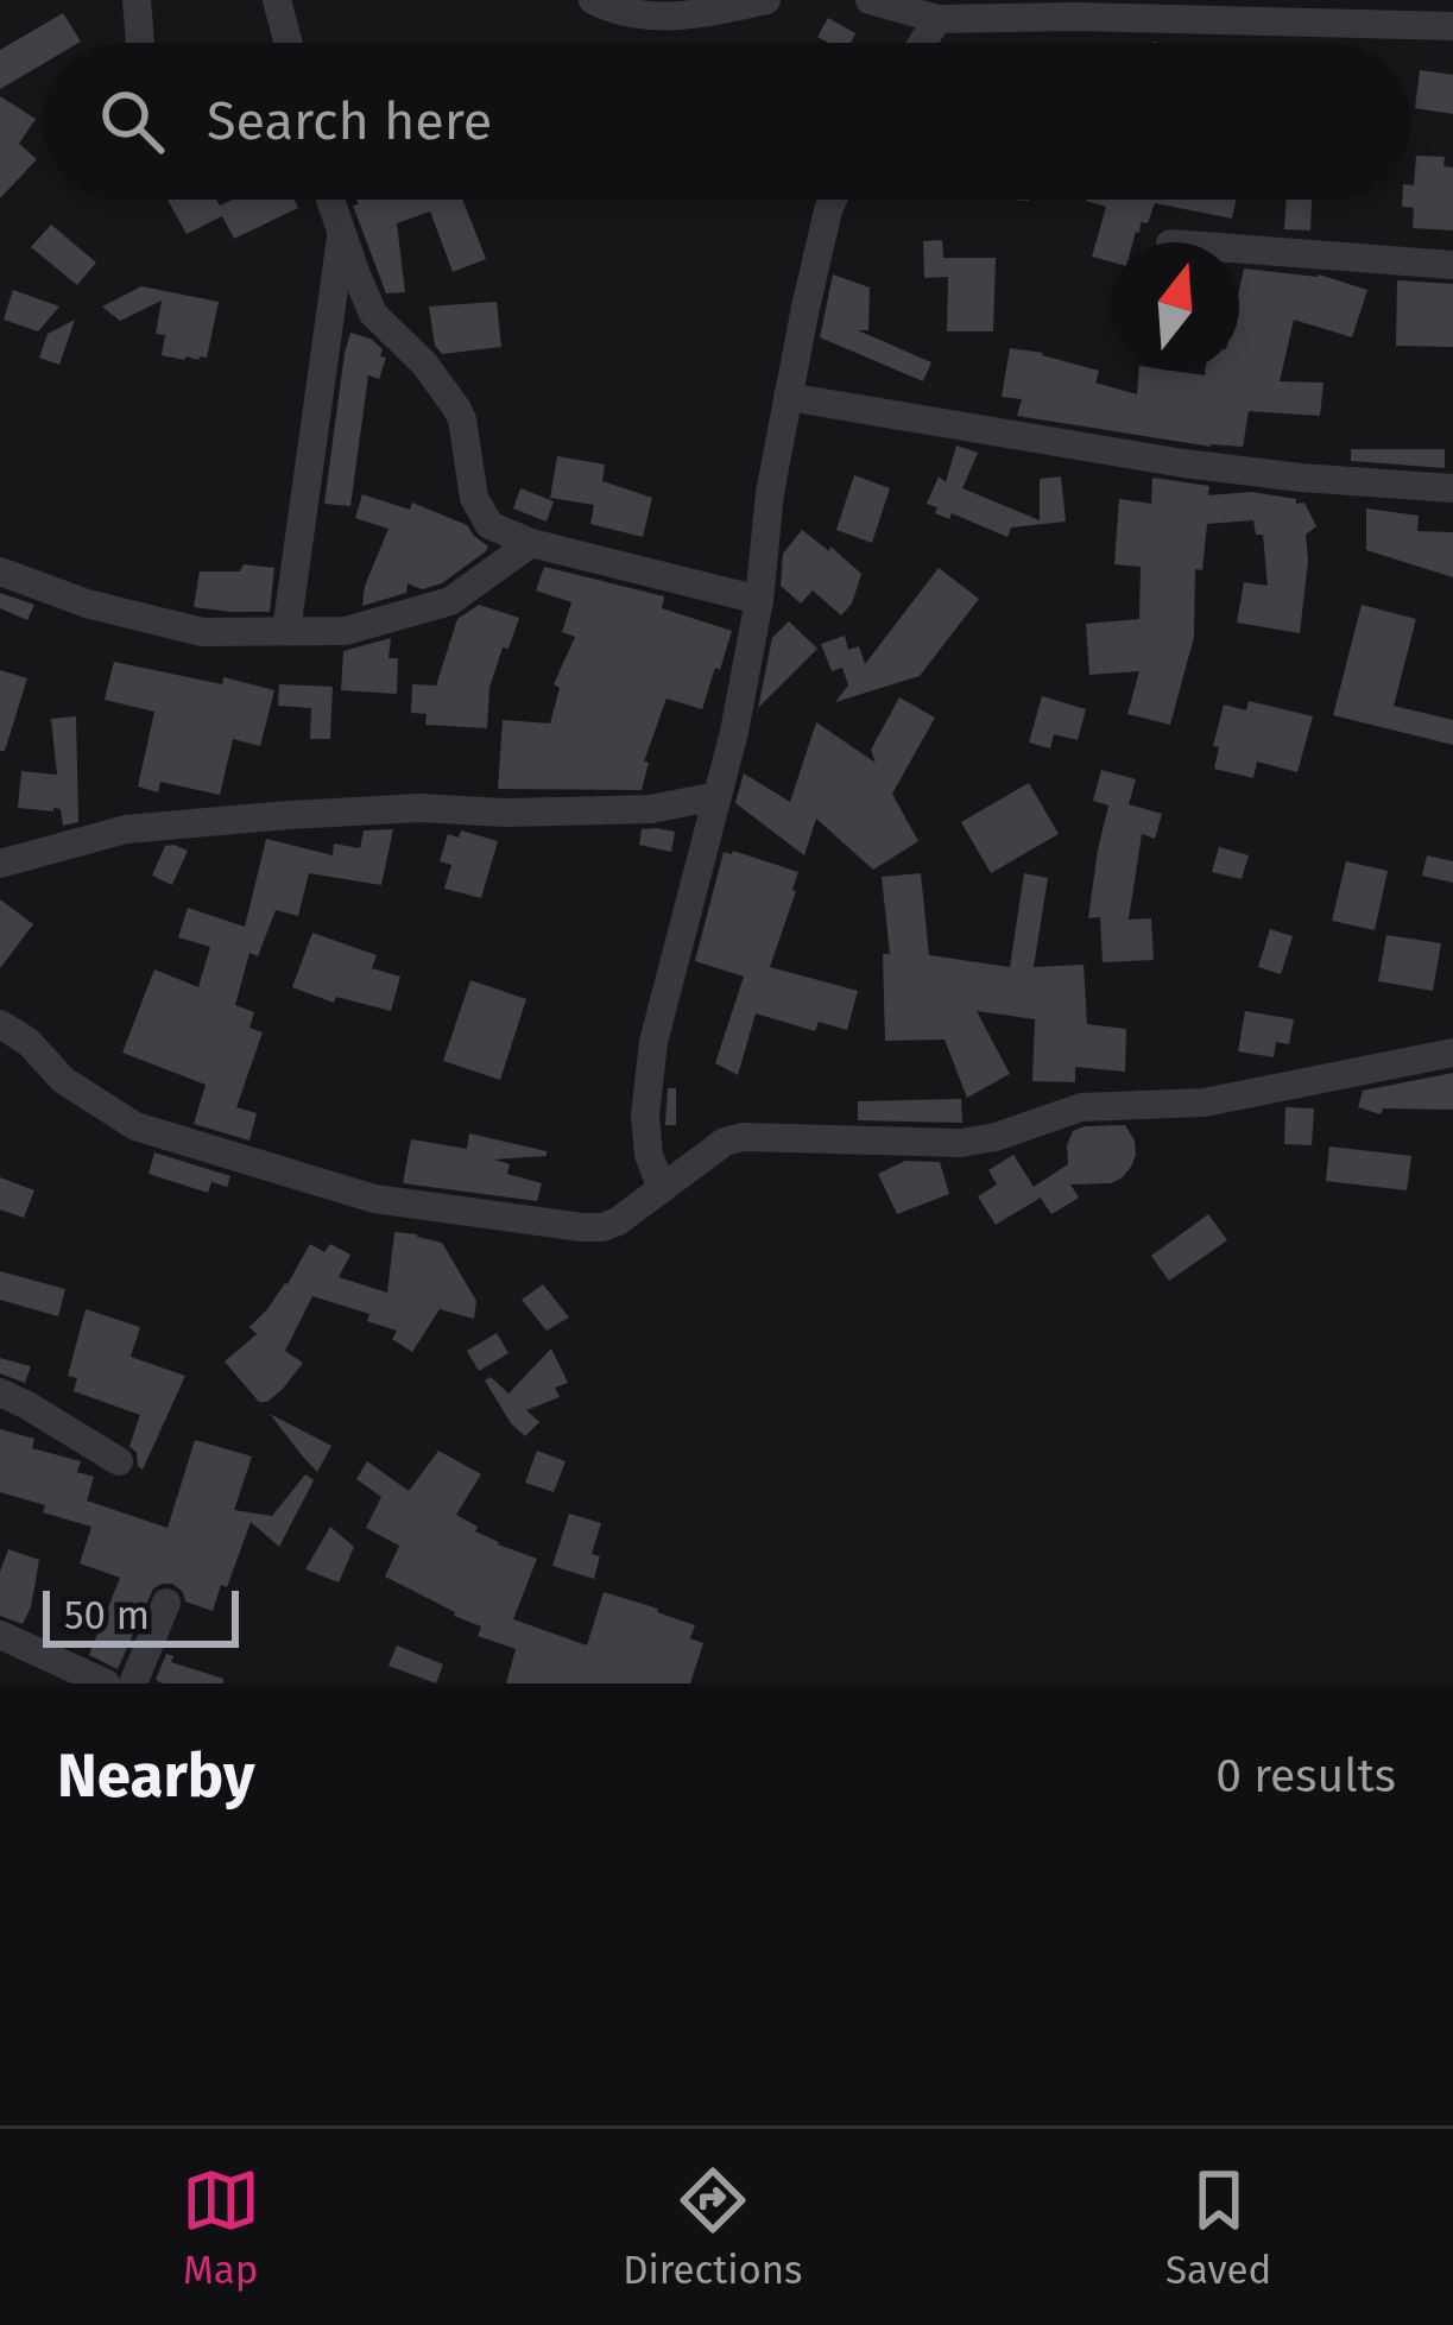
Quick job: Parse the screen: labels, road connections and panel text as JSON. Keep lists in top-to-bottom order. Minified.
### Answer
{"scale_bar":"50 m","north":"top","page":{"search":"Search here","scale":"50 m","heading":["Nearby","0 results"],"nav":["Map","Directions","Saved"]}}
